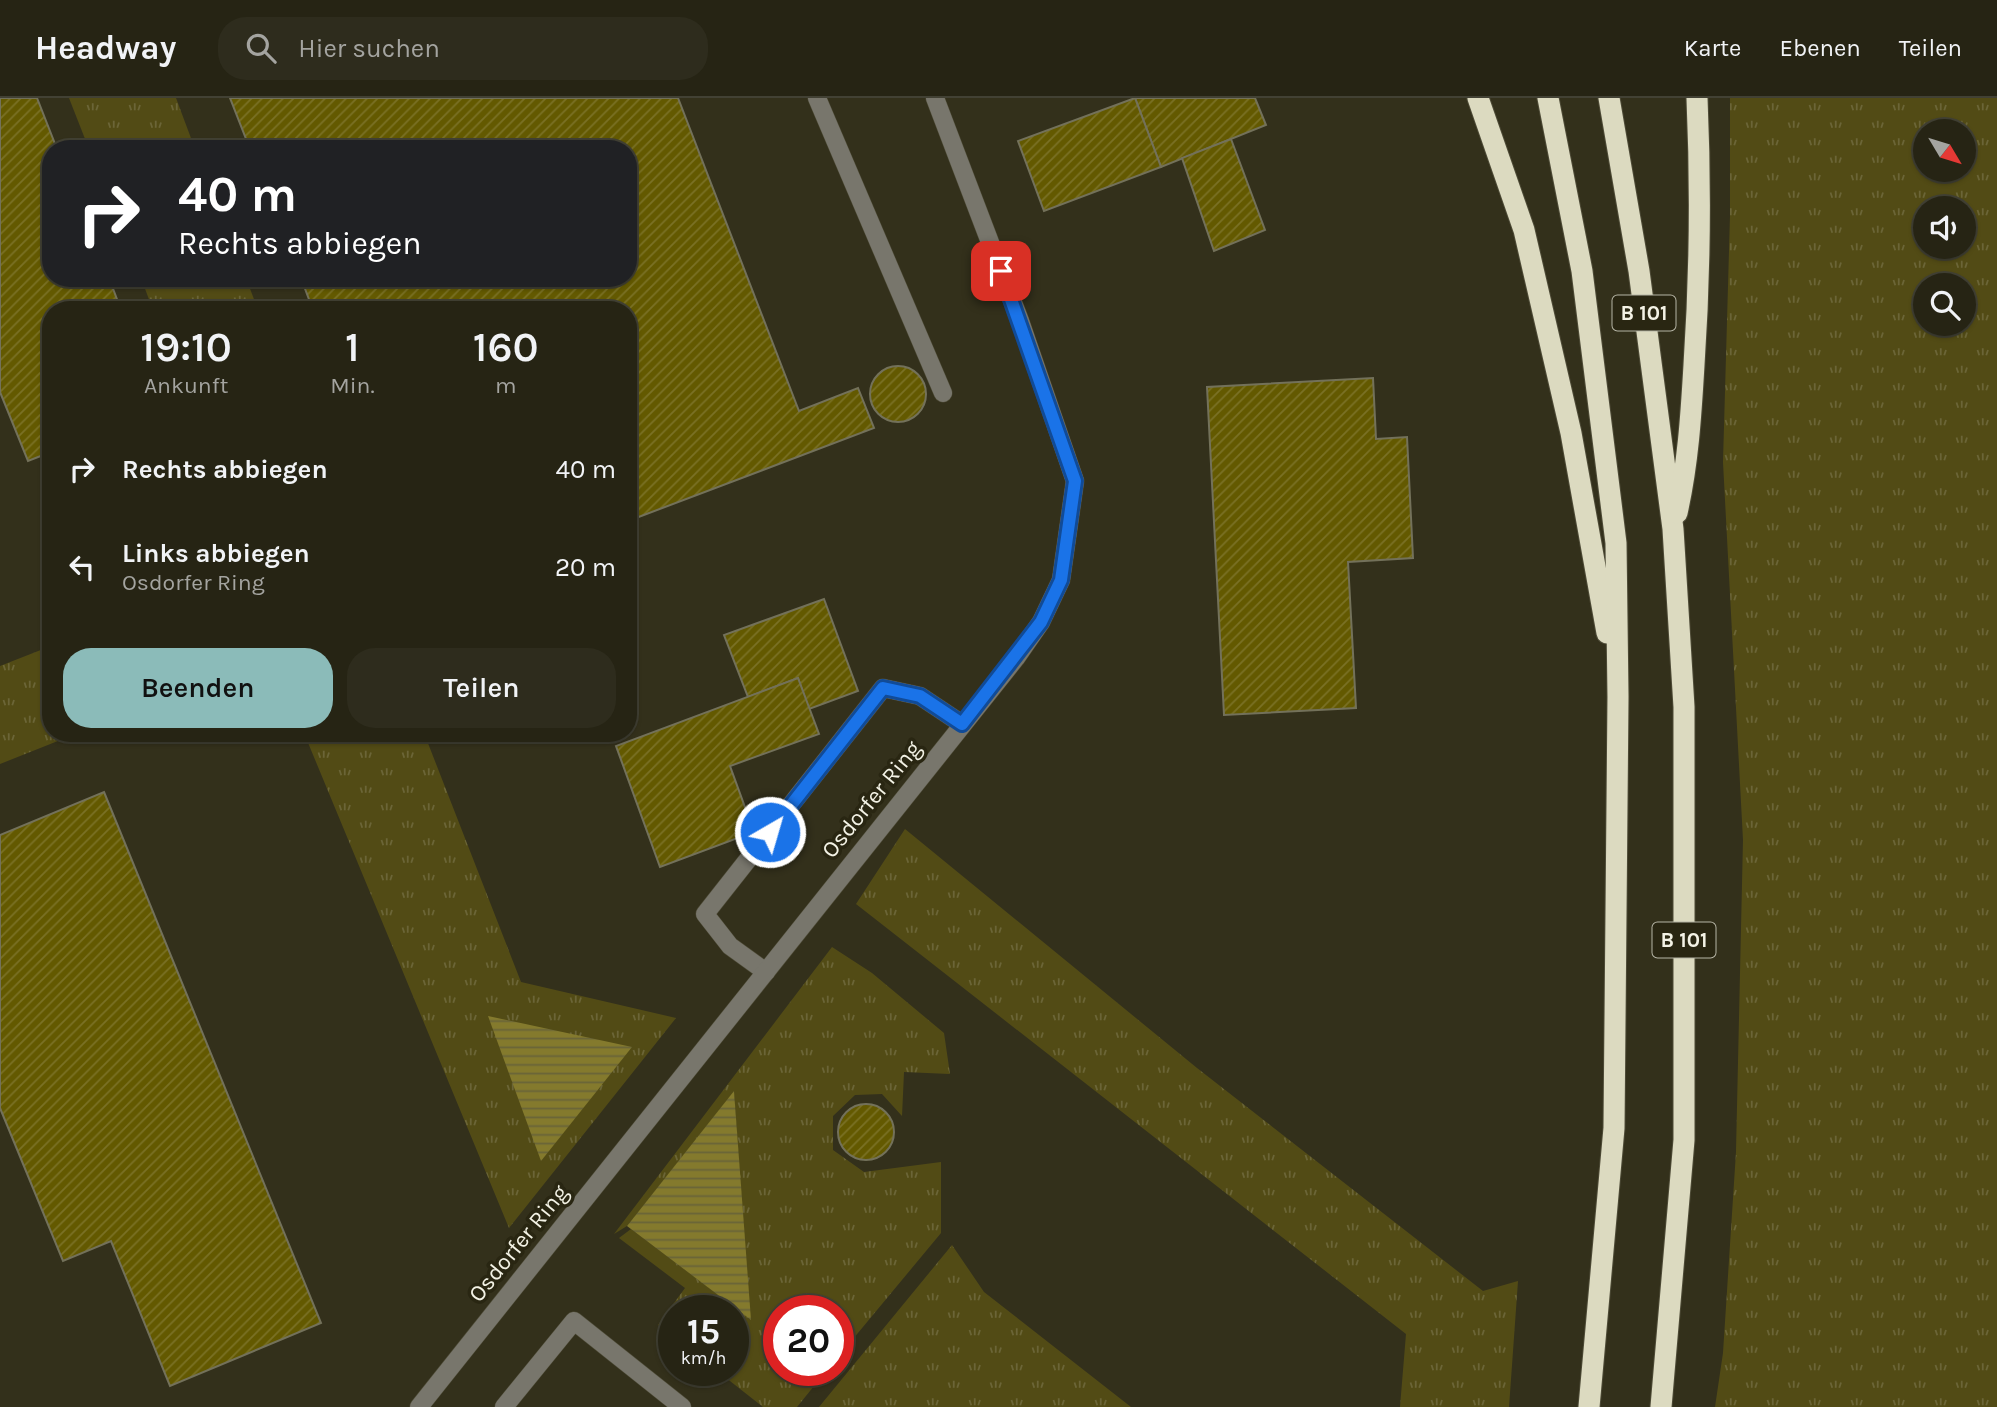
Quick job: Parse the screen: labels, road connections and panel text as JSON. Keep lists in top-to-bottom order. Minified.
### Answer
{"streets":{"highway":["B 101"],"street":["Osdorfer Ring"]},"north":"bottom right","page":{"header":"Headway","search":"Hier suchen","nav":["Karte","Ebenen","Teilen"],"turn":["40 m","Rechts abbiegen"],"eta":["19:10","Ankunft","1","Min.","160","m"],"list":[{"name":"Rechts abbiegen","value":"40 m"},{"name":"Links abbiegen","note":"Osdorfer Ring","value":"20 m"}],"buttons":["Beenden","Teilen"],"speed":"15 km/h","limit":"20"}}
